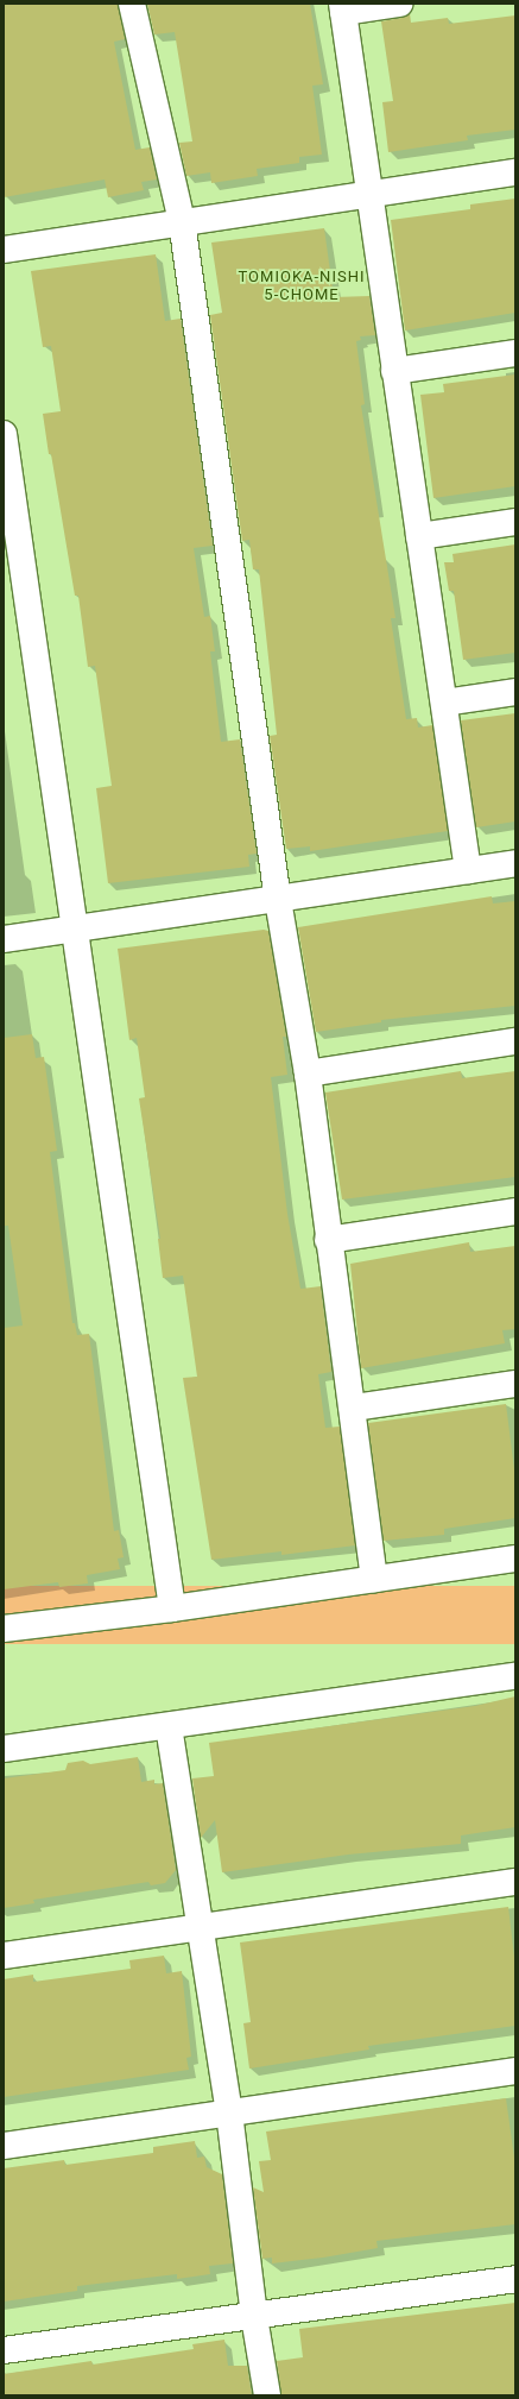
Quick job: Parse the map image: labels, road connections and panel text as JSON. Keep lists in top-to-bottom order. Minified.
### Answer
{"districts":["TOMIOKA-NISHI 5-CHOME"]}
